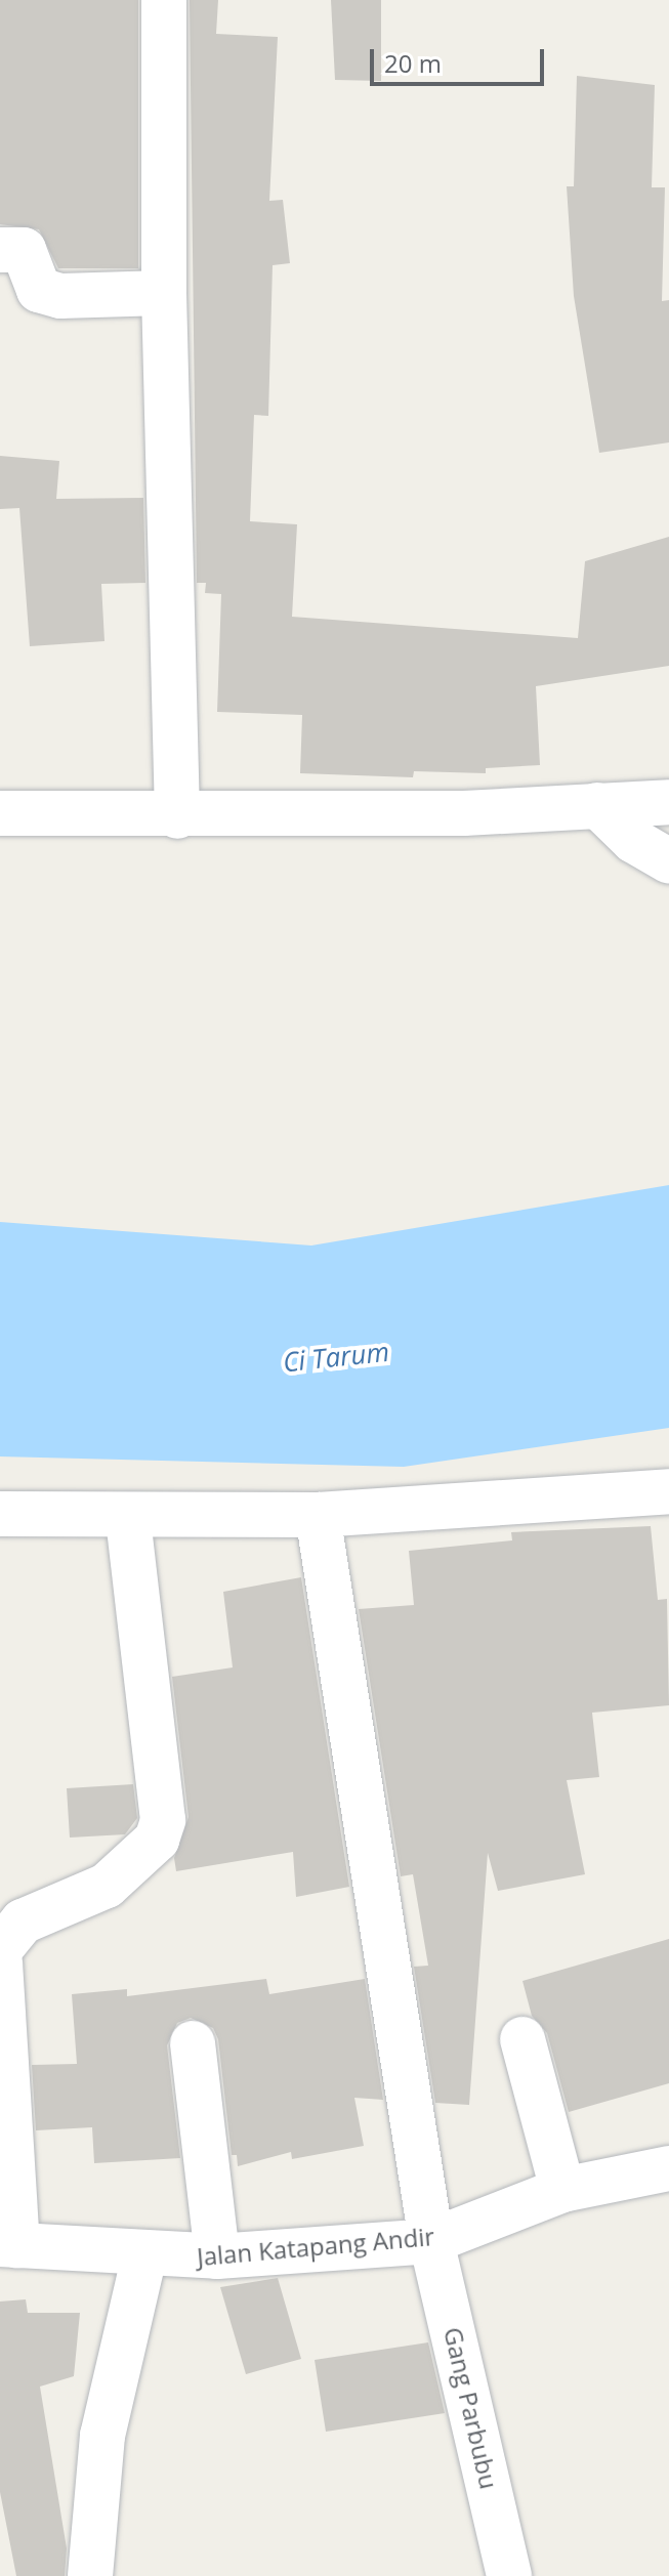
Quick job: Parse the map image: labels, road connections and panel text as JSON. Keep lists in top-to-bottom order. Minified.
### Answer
{"streets":{"street":["Jalan Katapang Andir","Gang Parbubu"]},"crossings":[["Jalan Katapang Andir","Gang Parbubu"]],"water":["Ci Tarum"],"scale_bar":"20 m"}
